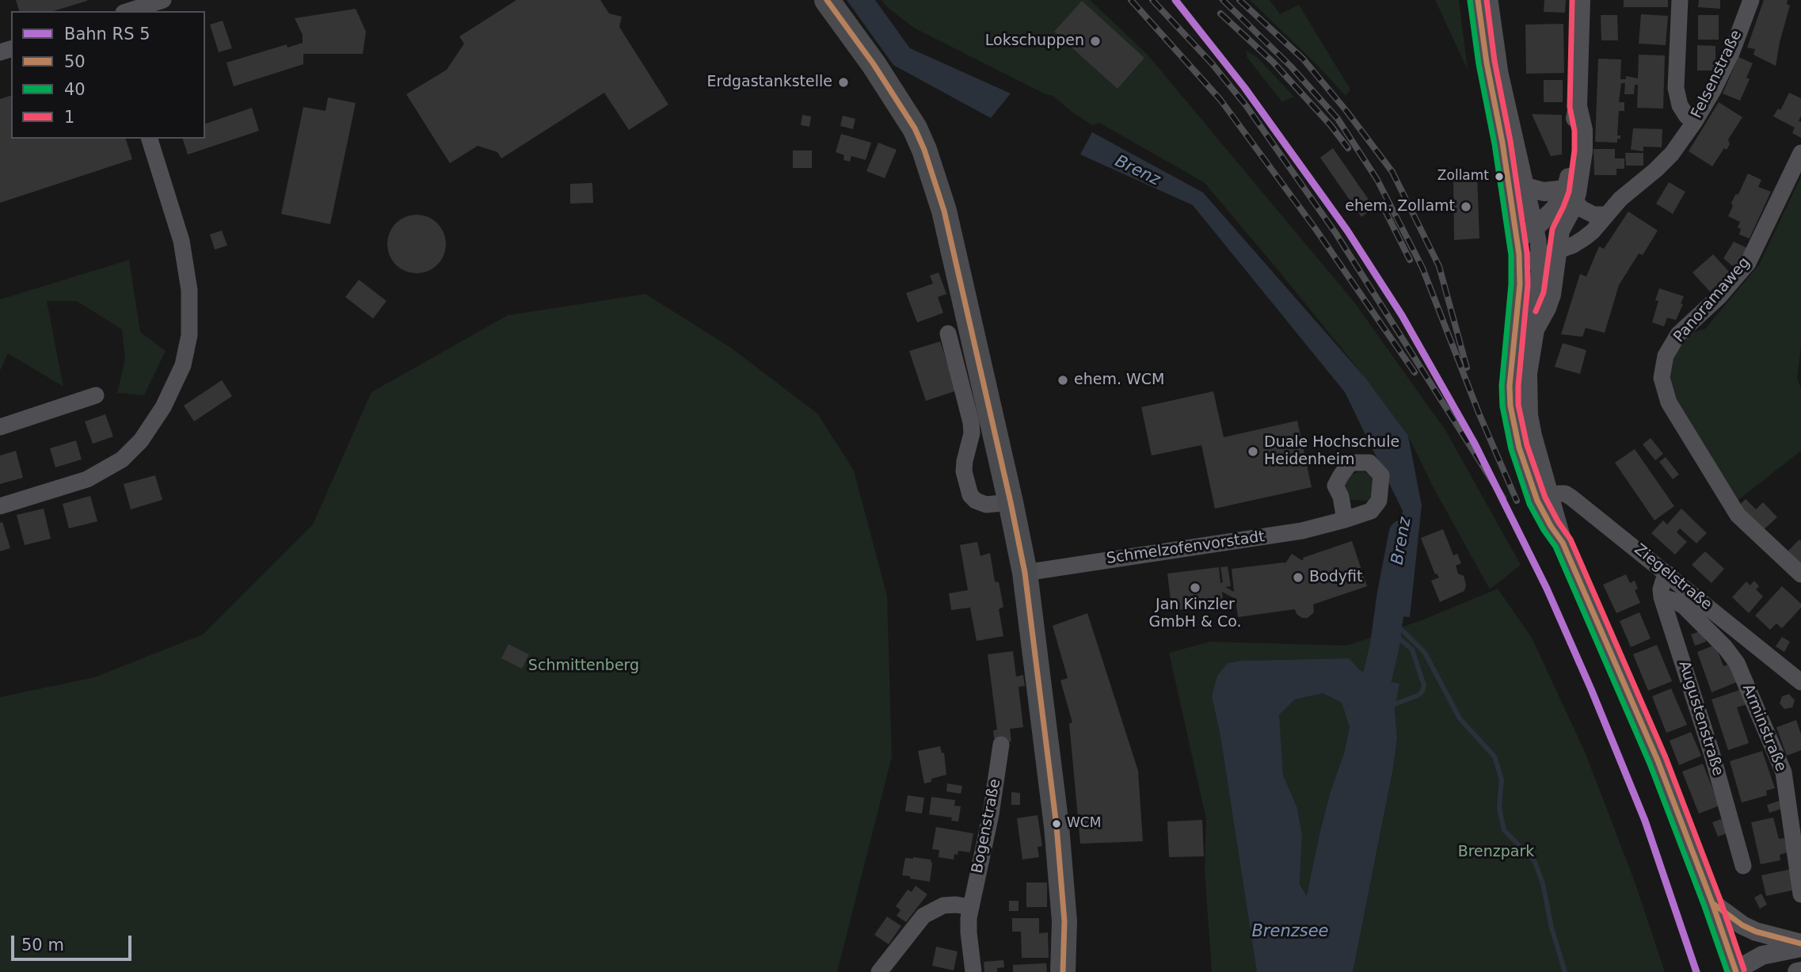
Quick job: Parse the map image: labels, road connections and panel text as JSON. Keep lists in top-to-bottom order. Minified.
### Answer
{"streets":{"street":["Felsenstraße","Panoramaweg","Schmelzofenvorstadt","Ziegelstraße","Augustenstraße","Arminstraße","Bogenstraße"]},"crossings":[["Augustenstraße","Arminstraße"]],"water":["Brenz","Brenzsee"],"parks":["Schmittenberg","Brenzpark"],"places":["Lokschuppen","Erdgastankstelle","Zollamt","ehem. Zollamt","ehem. WCM","Duale Hochschule Heidenheim","Bodyfit","Jan Kinzler GmbH & Co.","WCM"],"lines":["transit line 50","transit line 1","transit line 40"],"legend":["Bahn RS 5","50","40","1"],"scale_bar":"50 m"}
